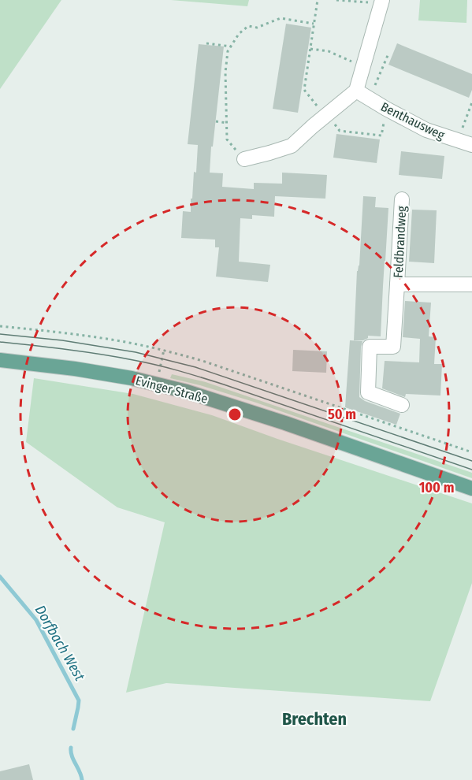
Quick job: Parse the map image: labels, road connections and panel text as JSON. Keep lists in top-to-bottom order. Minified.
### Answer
{"streets":{"main road":["Evinger Straße"],"street":["Benthausweg","Feldbrandweg"]},"districts":["Brechten"],"water":["Dorfbach West"],"rings":["50 m","100 m"]}
